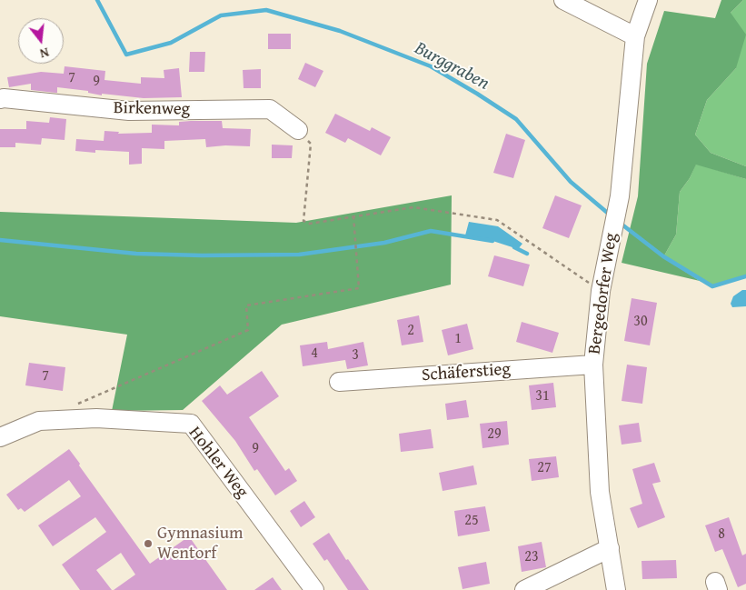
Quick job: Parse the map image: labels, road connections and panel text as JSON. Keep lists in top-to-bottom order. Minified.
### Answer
{"streets":{"street":["Birkenweg","Bergedorfer Weg","Schäferstieg","Hohler Weg"]},"crossings":[["Bergedorfer Weg","Schäferstieg"]],"water":["Burggraben"],"places":["Gymnasium Wentorf"],"house_numbers":["7","9","30","2","1","4","3","7","31","29","9","27","25","8","23"],"north":"bottom"}
